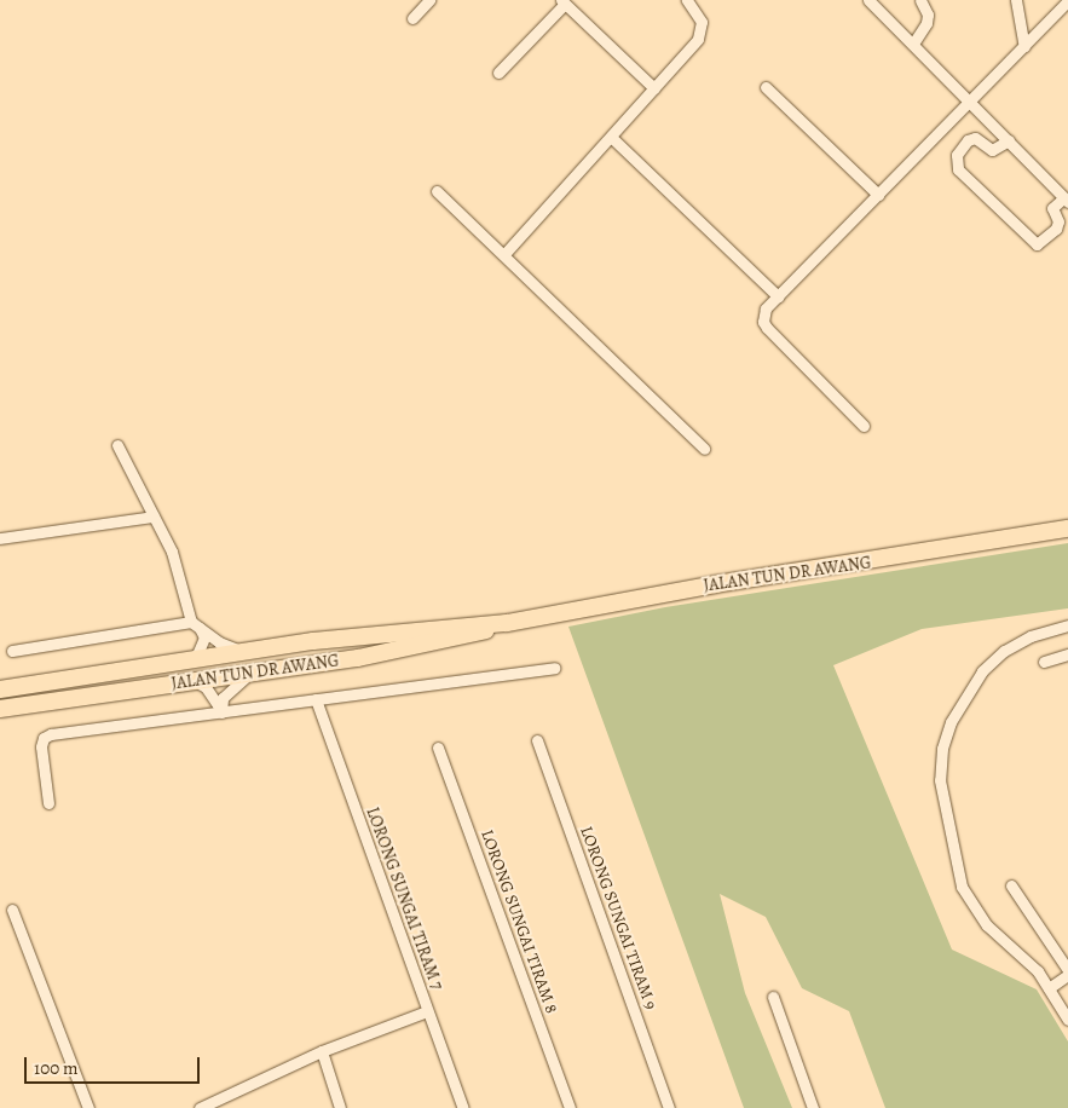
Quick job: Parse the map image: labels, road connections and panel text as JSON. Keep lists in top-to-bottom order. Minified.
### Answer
{"streets":{"main road":["JALAN TUN DR AWANG"],"street":["LORONG SUNGAI TIRAM 7","LORONG SUNGAI TIRAM 9","LORONG SUNGAI TIRAM 8"]},"scale_bar":"100 m"}
